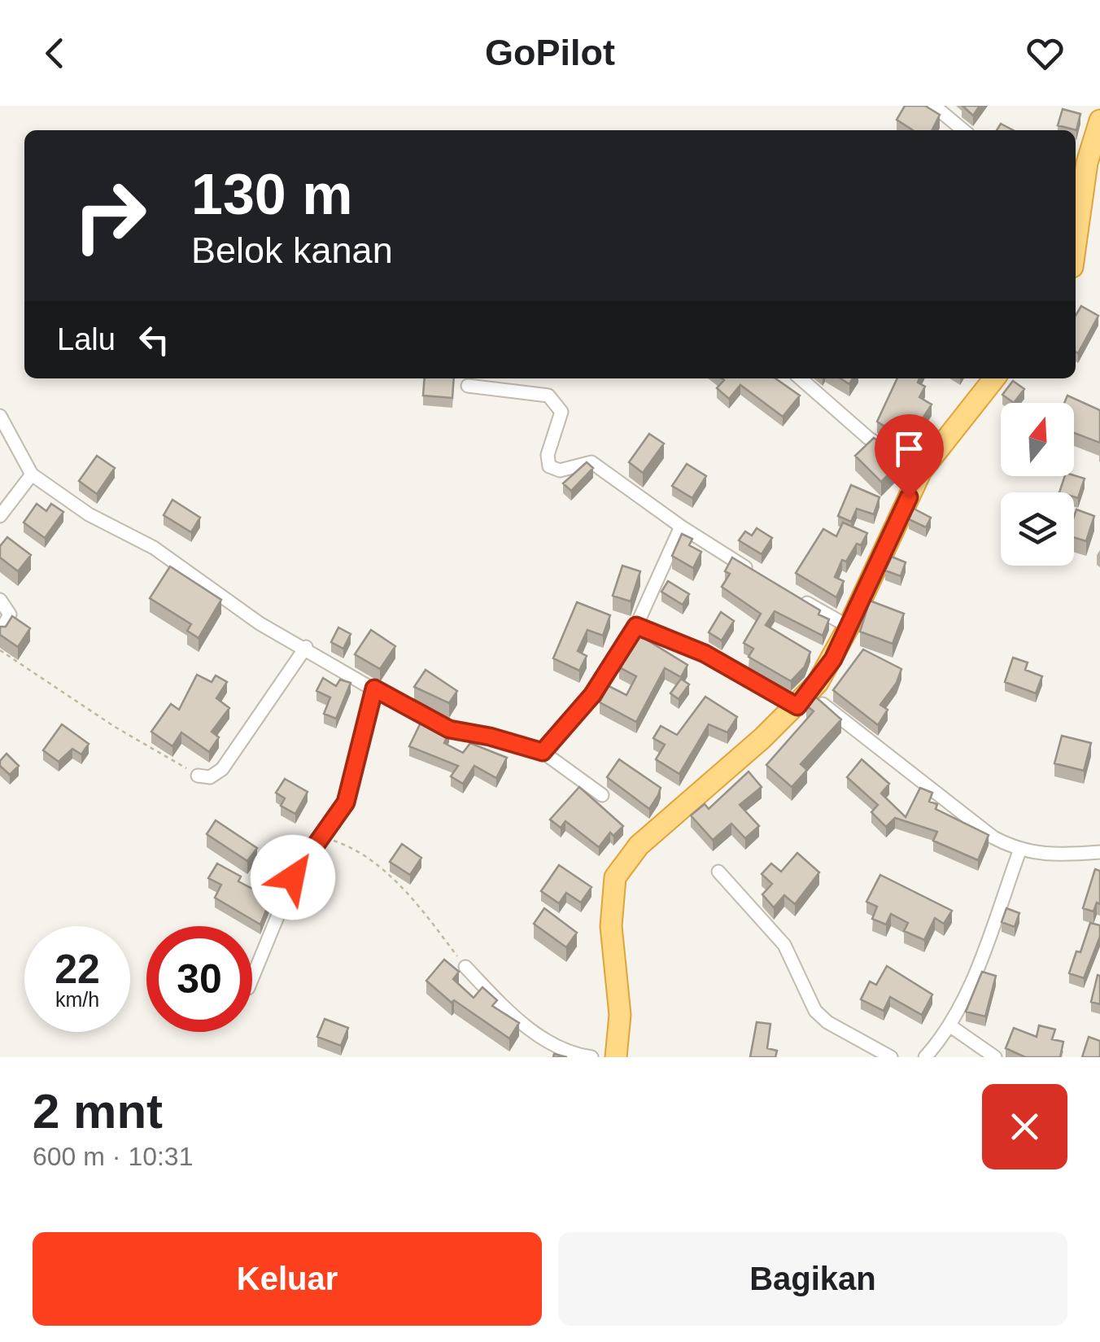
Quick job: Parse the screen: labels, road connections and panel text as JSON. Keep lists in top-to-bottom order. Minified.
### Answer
{"north":"top","page":{"header":"GoPilot","turn":["130 m","Belok kanan"],"then":"Lalu","speed":"22 km/h","limit":"30","heading":["2 mnt","600 m · 10:31"],"buttons":["Keluar","Bagikan"]}}
